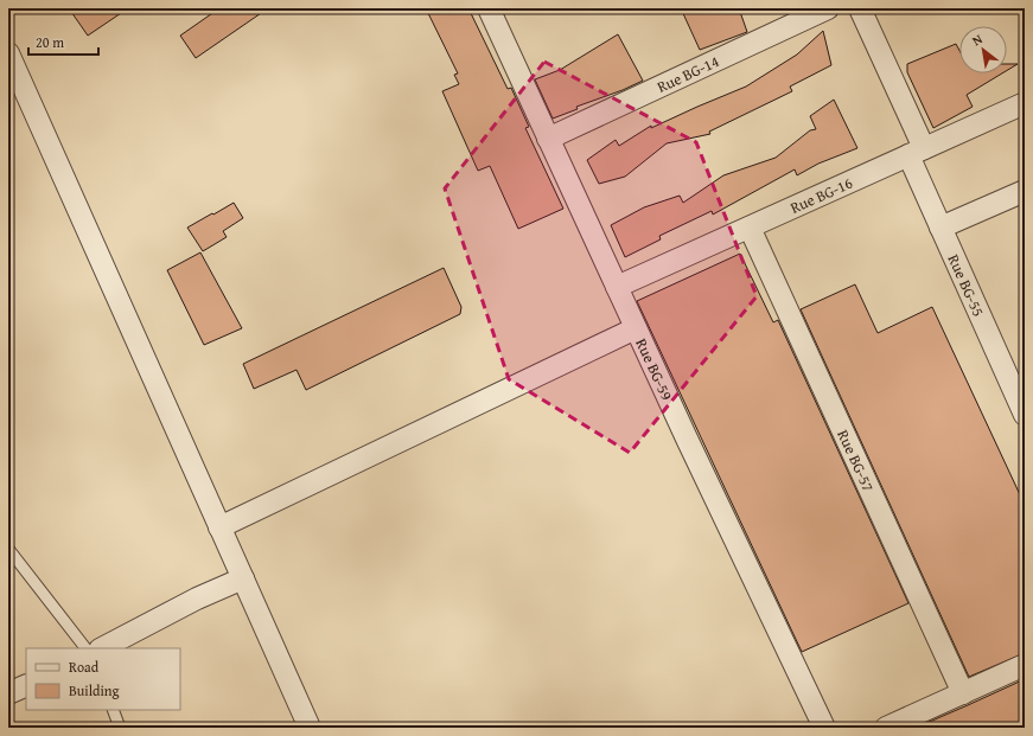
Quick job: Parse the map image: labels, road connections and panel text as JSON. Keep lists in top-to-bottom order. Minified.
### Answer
{"streets":{"street":["Rue BG-14","Rue BG-16","Rue BG-55","Rue BG-59","Rue BG-57"]},"crossings":[["Rue BG-14","Rue BG-59"],["Rue BG-16","Rue BG-55"],["Rue BG-16","Rue BG-59"],["Rue BG-16","Rue BG-57"]],"legend":["Road","Building"],"scale_bar":"20 m","north":"top left"}
